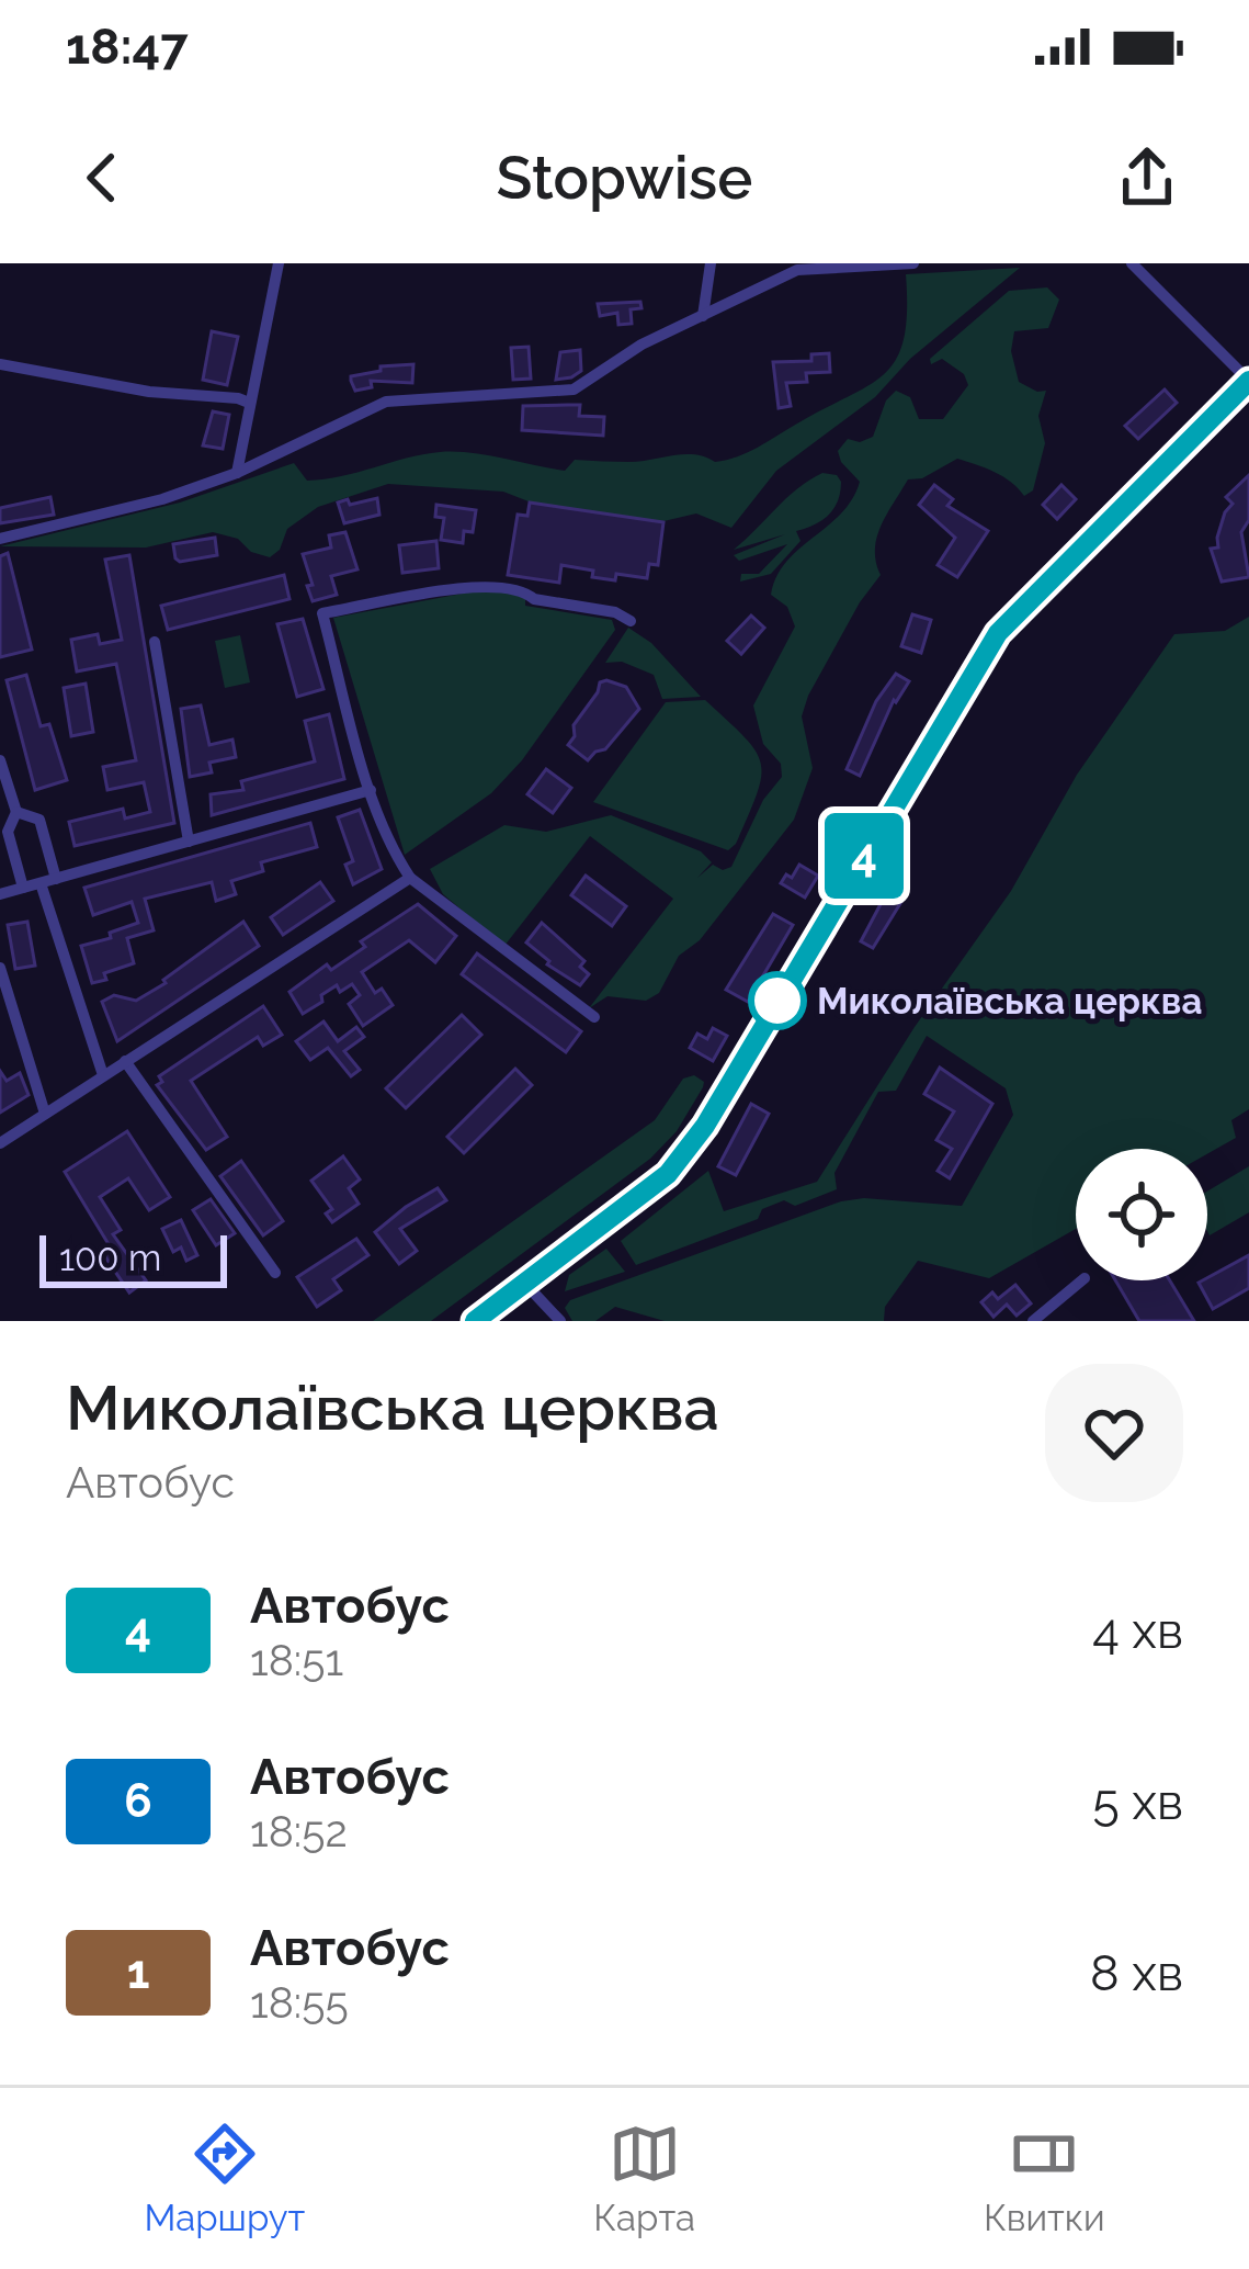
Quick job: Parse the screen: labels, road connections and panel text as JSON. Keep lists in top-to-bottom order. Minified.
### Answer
{"places":["Миколаївська церква"],"lines":["bus line 4"],"scale_bar":"100 m","page":{"status":"18:47","header":"Stopwise","on_map":"4","scale":"100 m","heading":["Миколаївська церква","Автобус"],"list":[{"mark":"4","name":"Автобус","note":"18:51","value":"4 хв"},{"mark":"6","name":"Автобус","note":"18:52","value":"5 хв"},{"mark":"1","name":"Автобус","note":"18:55","value":"8 хв"}],"tabs":["Маршрут","Карта","Квитки"]}}
